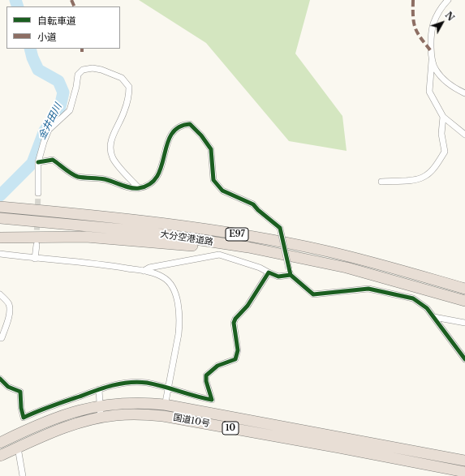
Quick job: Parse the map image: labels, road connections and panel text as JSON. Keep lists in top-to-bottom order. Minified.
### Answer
{"streets":{"highway":["E97","大分空港道路","国道10号","10"]},"water":["金井田川"],"legend":["自転車道","小道"],"north":"top right"}
